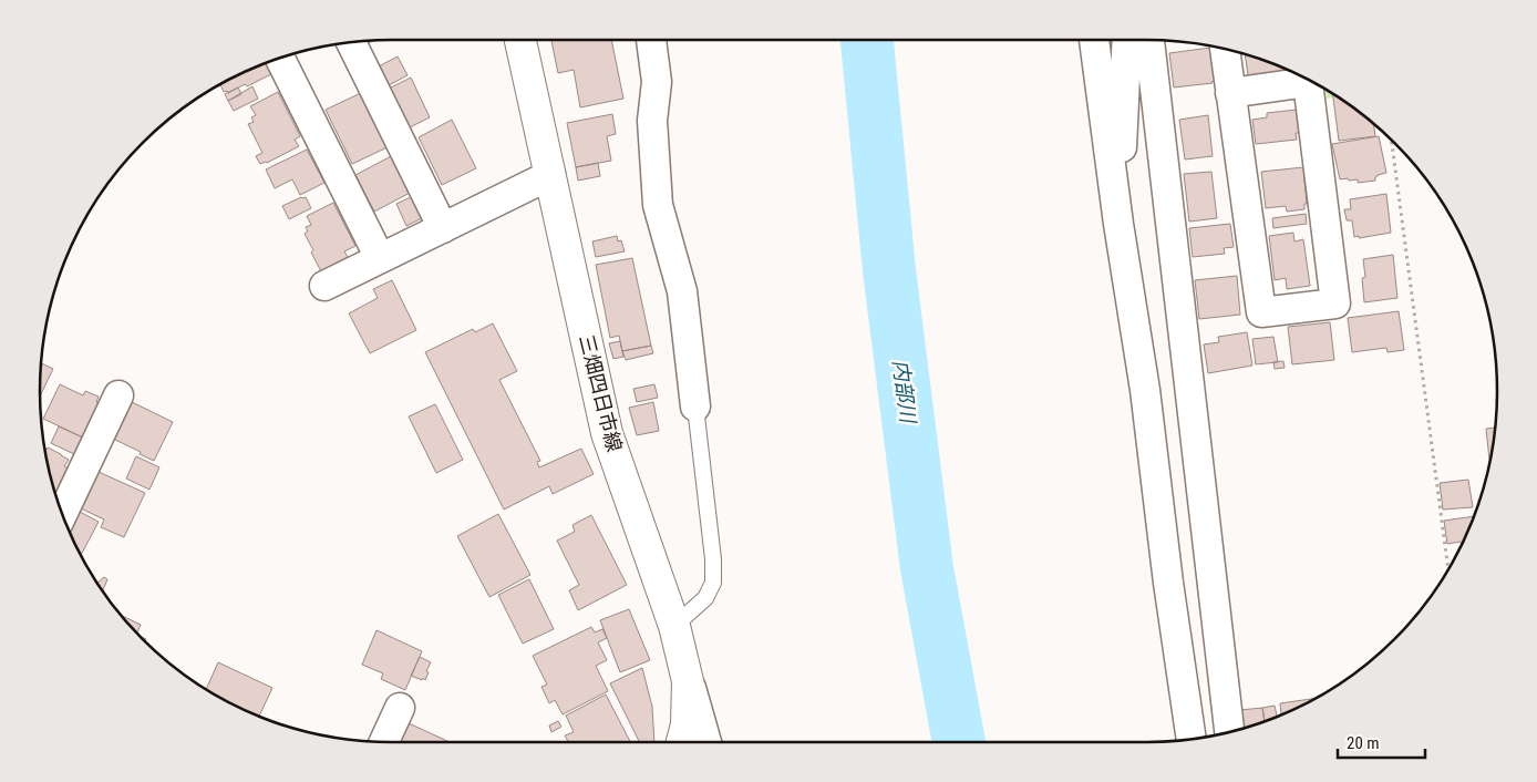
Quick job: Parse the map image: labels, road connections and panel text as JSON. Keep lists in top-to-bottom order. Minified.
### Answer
{"streets":{"main road":["三畑四日市線"]},"water":["内部川"],"scale_bar":"20 m"}
